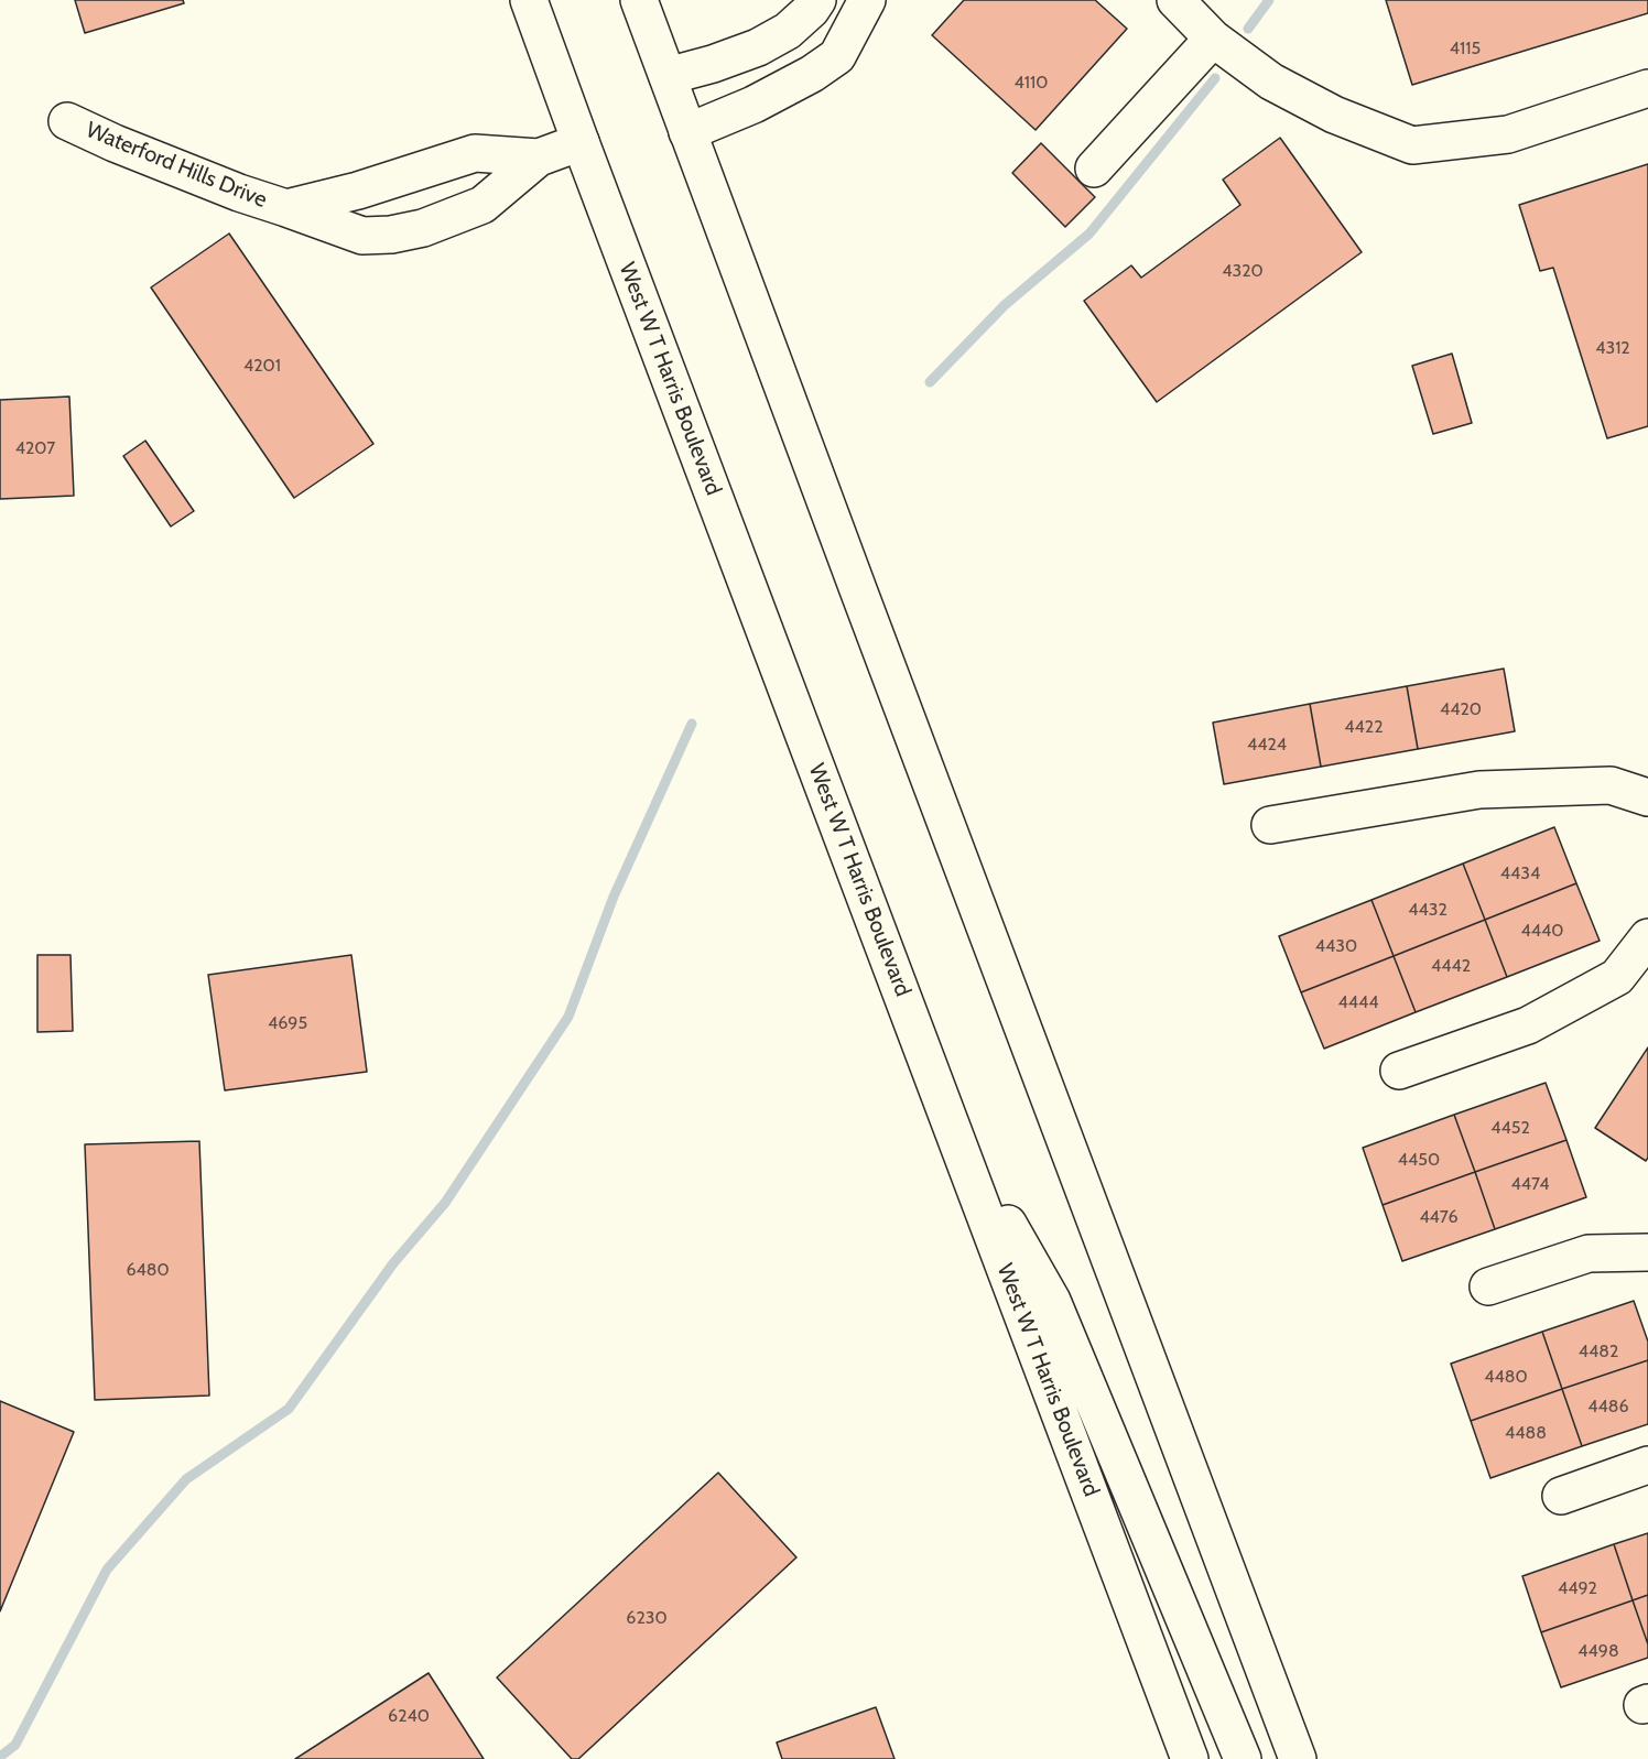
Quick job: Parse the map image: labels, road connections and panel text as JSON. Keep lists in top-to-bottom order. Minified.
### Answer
{"streets":{"main road":["Waterford Hills Drive","West W T Harris Boulevard"]},"crossings":[["Waterford Hills Drive","West W T Harris Boulevard"]],"house_numbers":["4115","4110","4320","4312","4201","4207","4420","4422","4424","4434","4432","4440","4430","4442","4444","4695","4452","4450","4474","4476","6480","4482","4480","4486","4488","4492","6230","4498","6240"]}
